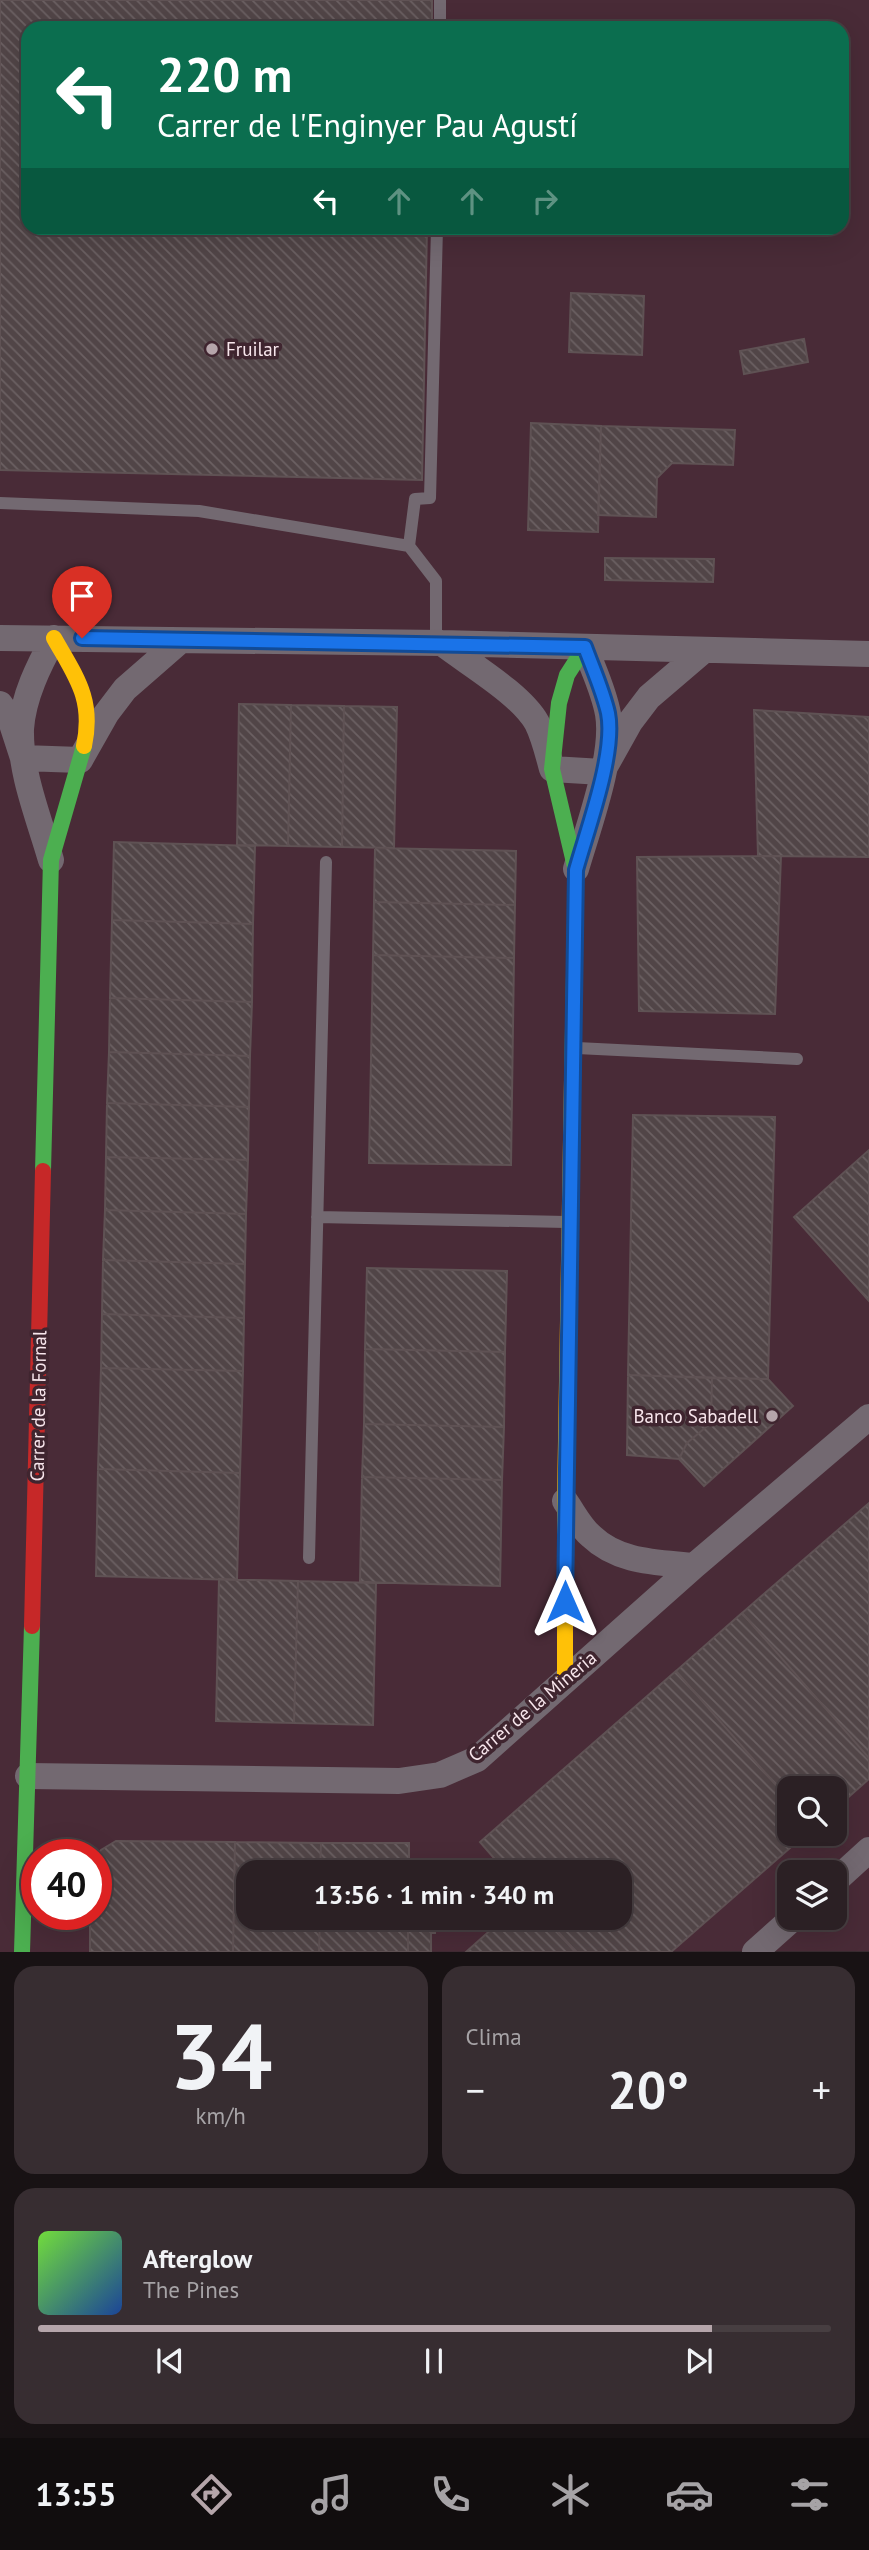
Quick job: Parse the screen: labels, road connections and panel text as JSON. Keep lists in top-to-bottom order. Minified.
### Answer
{"streets":{"street":["Carrer de la Fornal","Carrer de la Mineria"]},"crossings":[["Carrer de la Fornal","Carrer de la Mineria"]],"places":["Fruilar","Banco Sabadell"],"page":{"turn":["220 m","Carrer de l'Enginyer Pau Agustí"],"limit":"40","trip":"13:56 · 1 min · 340 m","tile":[["34","km/h"],"Clima"],"heat":["−","20°","+"],"song":["Afterglow","The Pines"],"tabs":"13:55"}}
